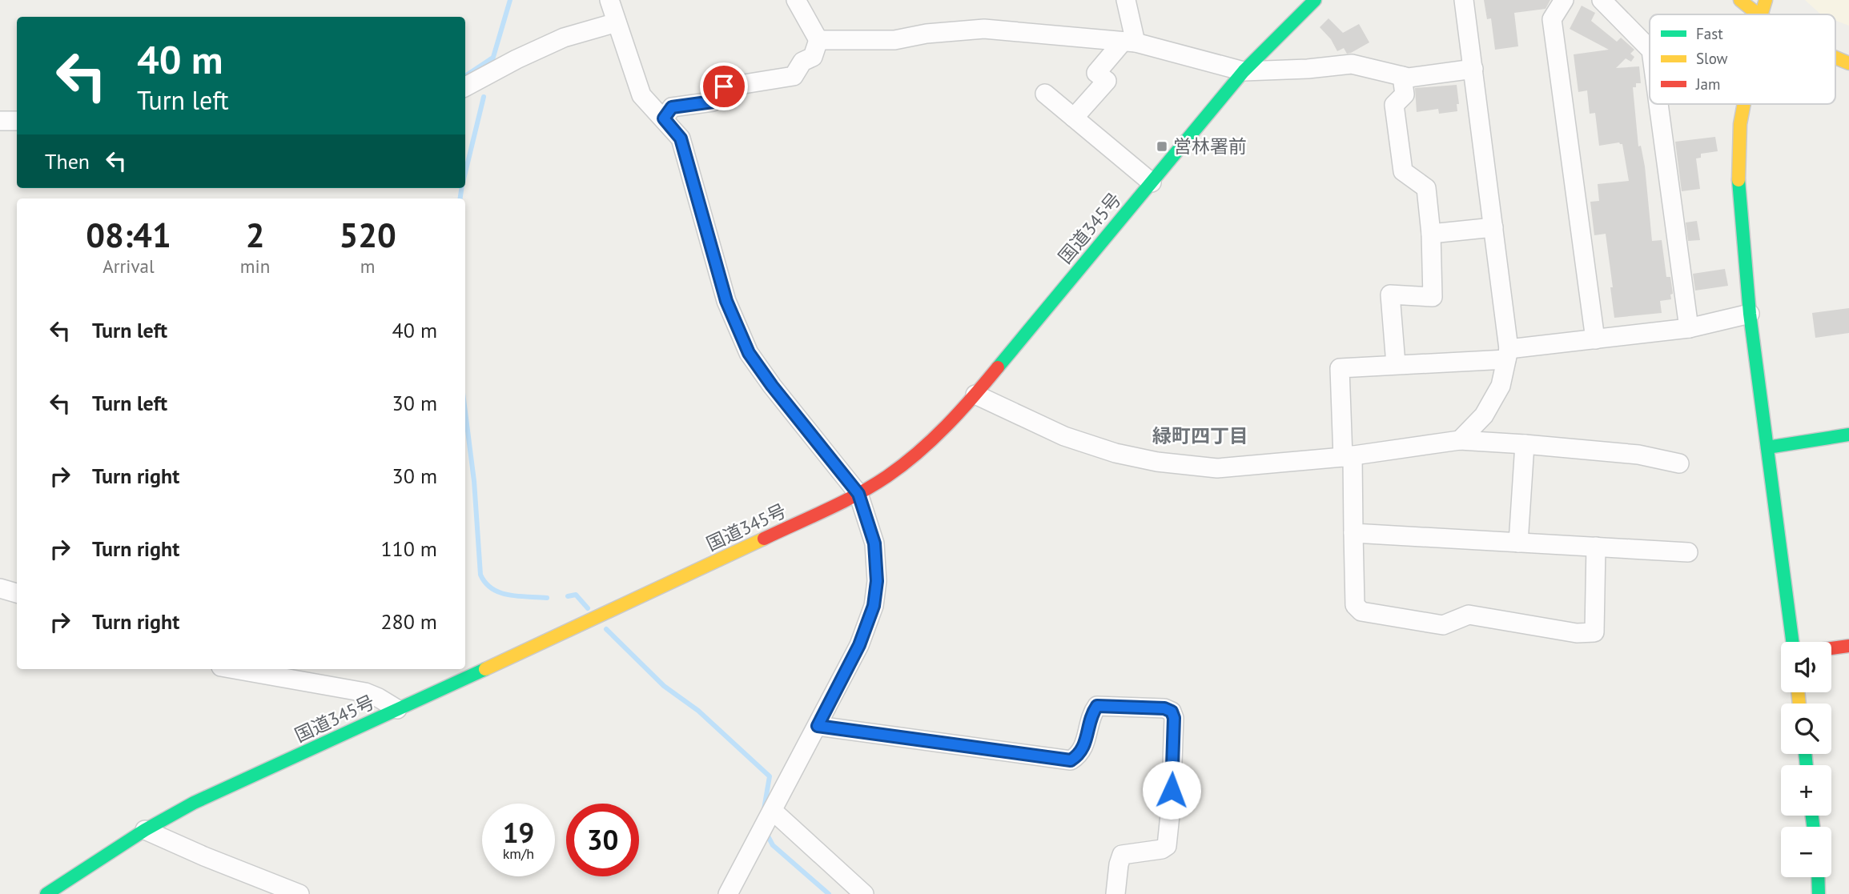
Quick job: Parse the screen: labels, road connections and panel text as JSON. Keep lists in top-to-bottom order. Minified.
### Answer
{"streets":{"main road":["国道345号"]},"districts":["緑町四丁目"],"places":{"transit":["営林署前"]},"legend":["Fast","Slow","Jam"],"page":{"turn":["40 m","Turn left"],"then":"Then","eta":["08:41","Arrival","2","min","520","m"],"list":[{"name":"Turn left","value":"40 m"},{"name":"Turn left","value":"30 m"},{"name":"Turn right","value":"30 m"},{"name":"Turn right","value":"110 m"},{"name":"Turn right","value":"280 m"}],"map_buttons":["+","−"],"speed":"19 km/h","limit":"30"}}
